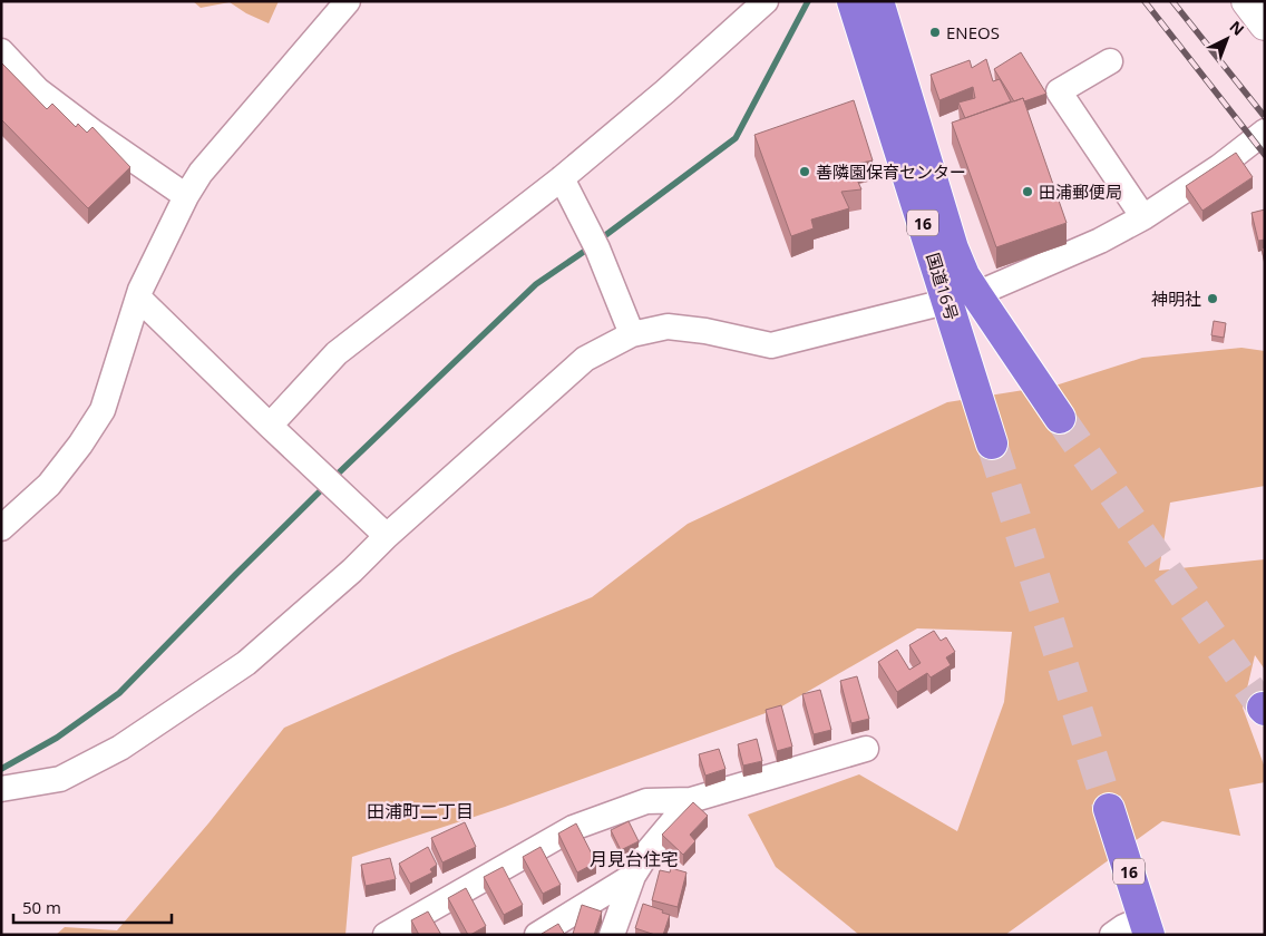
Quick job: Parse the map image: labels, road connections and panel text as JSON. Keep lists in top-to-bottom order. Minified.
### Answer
{"streets":{"highway":["16","国道16号"]},"districts":["田浦町二丁目","月見台住宅"],"places":["ENEOS","善隣園保育センター","田浦郵便局","神明社"],"scale_bar":"50 m","north":"top right"}
